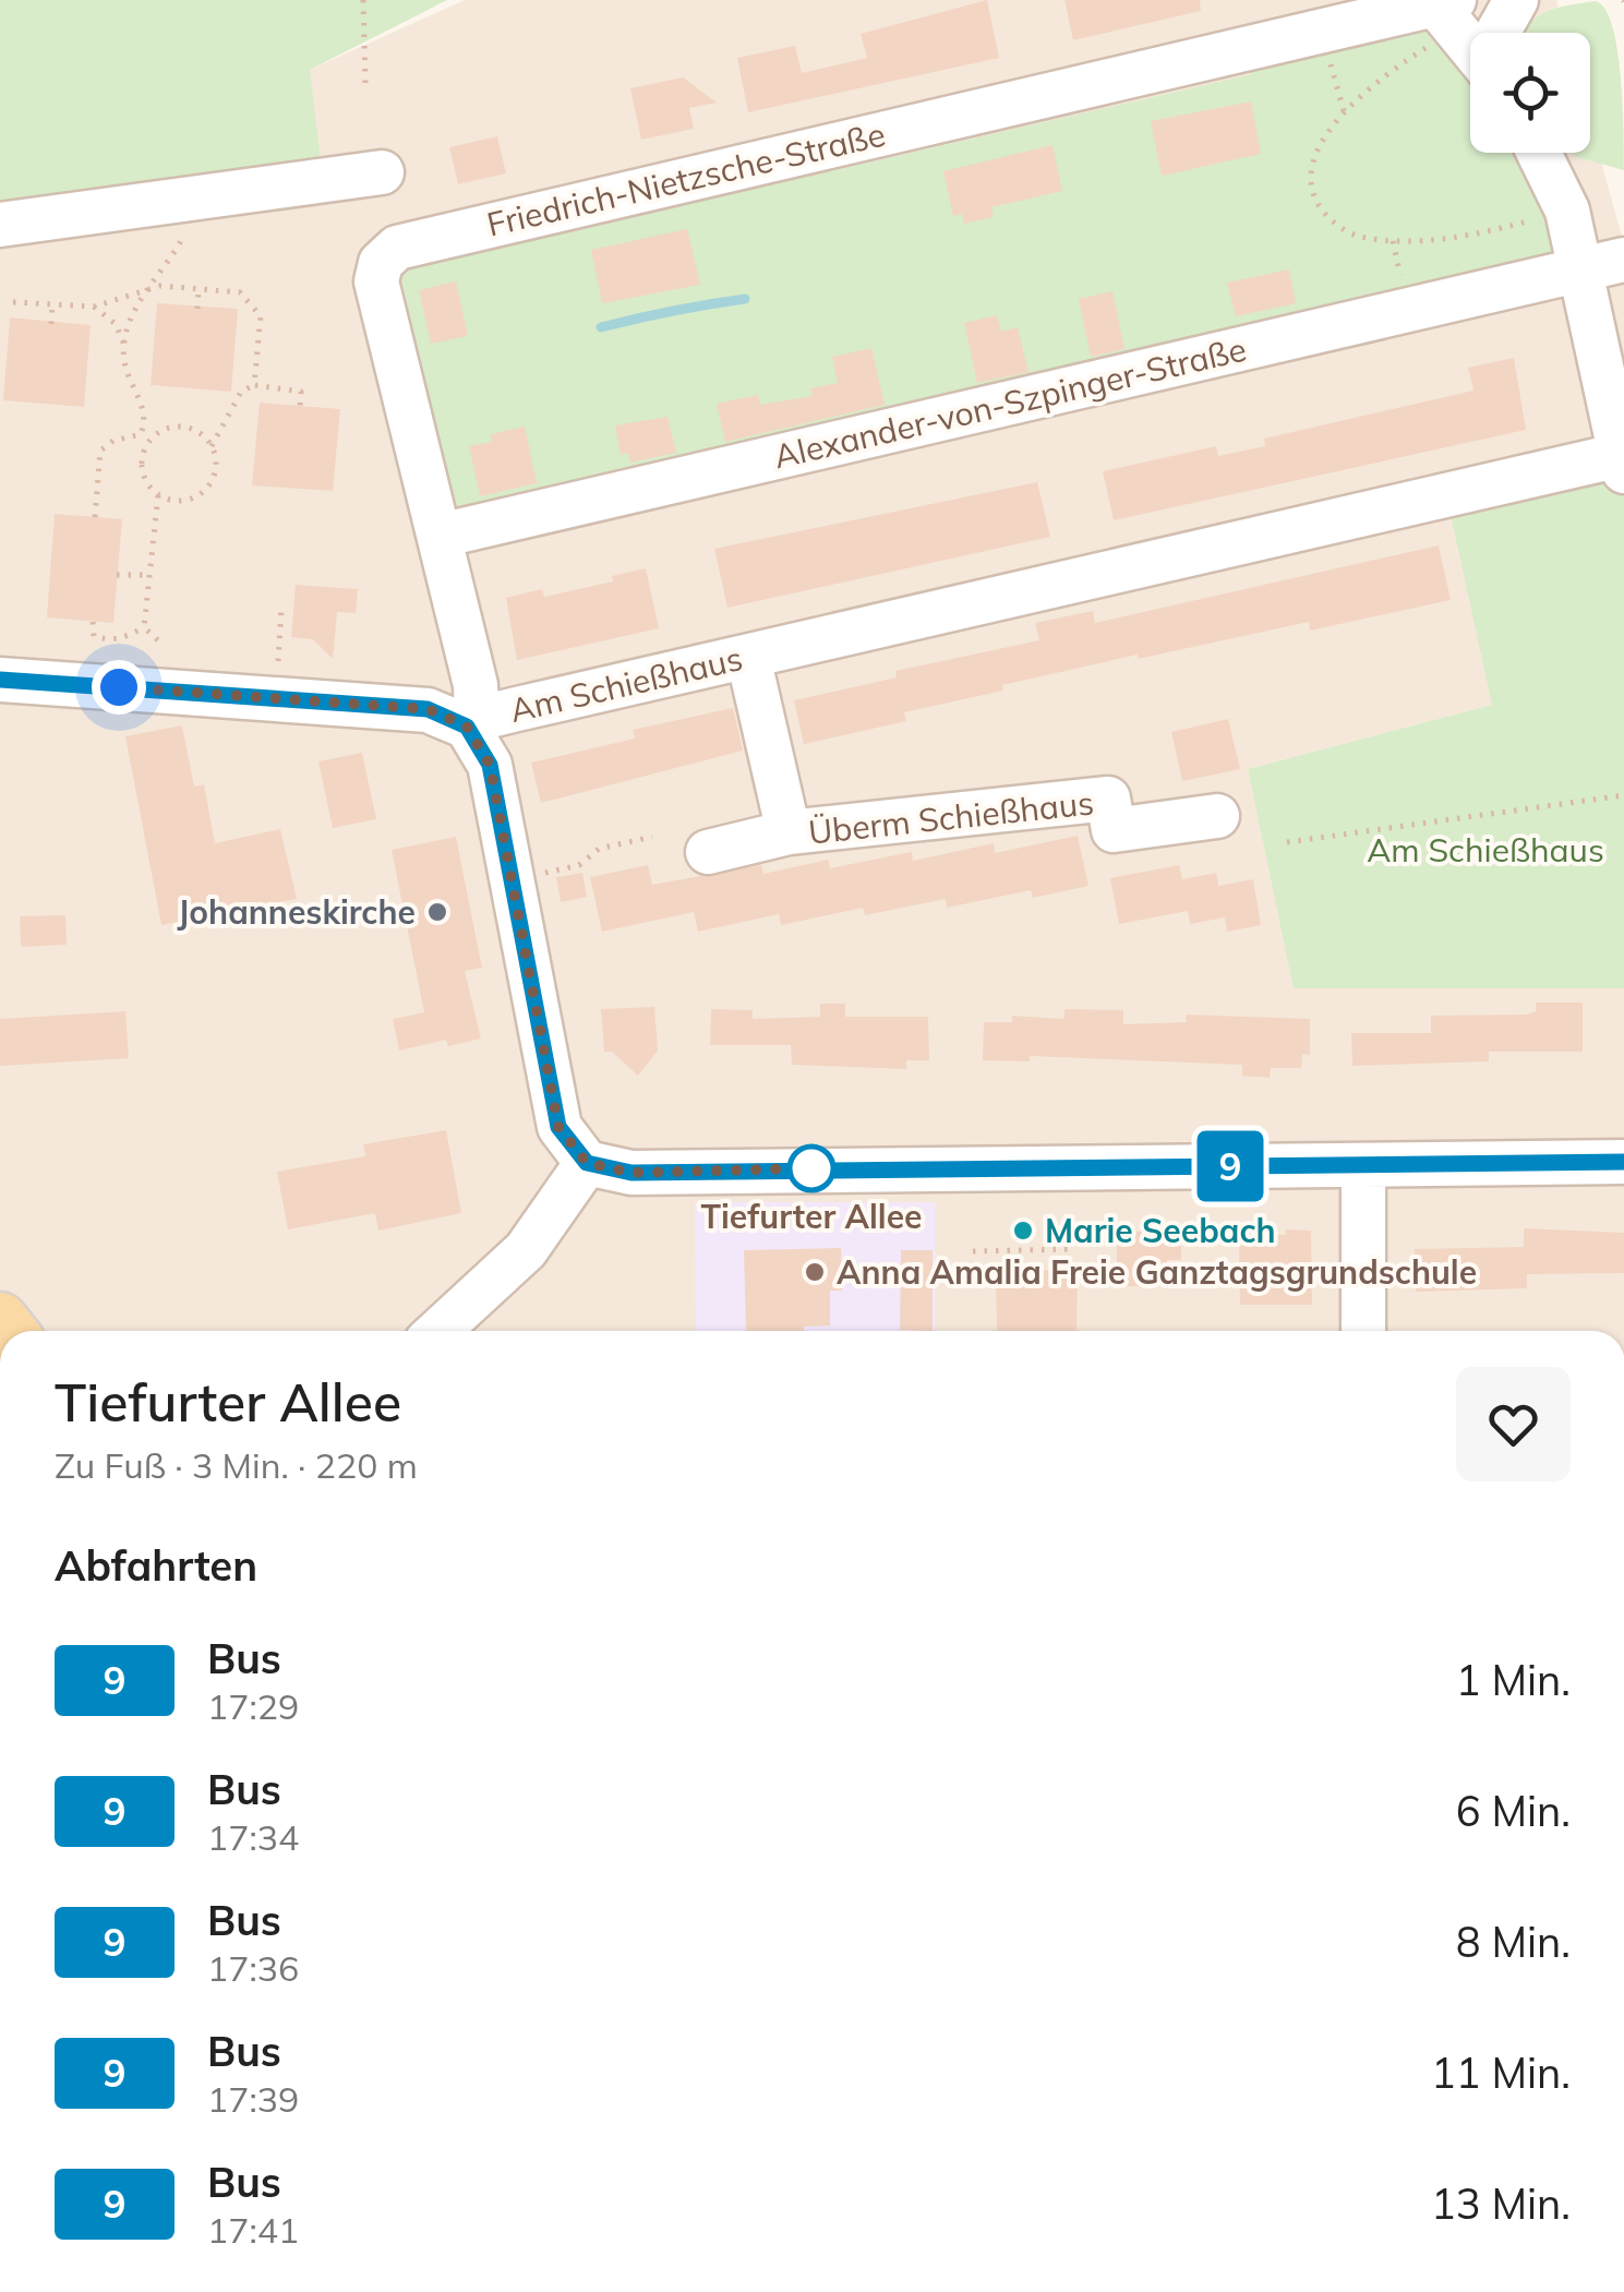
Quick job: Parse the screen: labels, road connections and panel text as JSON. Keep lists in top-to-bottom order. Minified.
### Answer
{"streets":{"street":["Friedrich-Nietzsche-Straße","Alexander-von-Szpinger-Straße","Am Schießhaus","Überm Schießhaus"]},"crossings":[["Friedrich-Nietzsche-Straße","Alexander-von-Szpinger-Straße"],["Friedrich-Nietzsche-Straße","Am Schießhaus"],["Alexander-von-Szpinger-Straße","Am Schießhaus"],["Am Schießhaus","Überm Schießhaus"]],"parks":["Am Schießhaus"],"places":["Johanneskirche","Tiefurter Allee","Marie Seebach","Anna Amalia Freie Ganztagsgrundschule"],"lines":["bus line 9"],"page":{"on_map":"9","heading":[["Tiefurter Allee","Zu Fuß · 3 Min. · 220 m"],"Abfahrten"],"list":[{"mark":"9","name":"Bus","note":"17:29","value":"1 Min."},{"mark":"9","name":"Bus","note":"17:34","value":"6 Min."},{"mark":"9","name":"Bus","note":"17:36","value":"8 Min."},{"mark":"9","name":"Bus","note":"17:39","value":"11 Min."},{"mark":"9","name":"Bus","note":"17:41","value":"13 Min."}]}}
